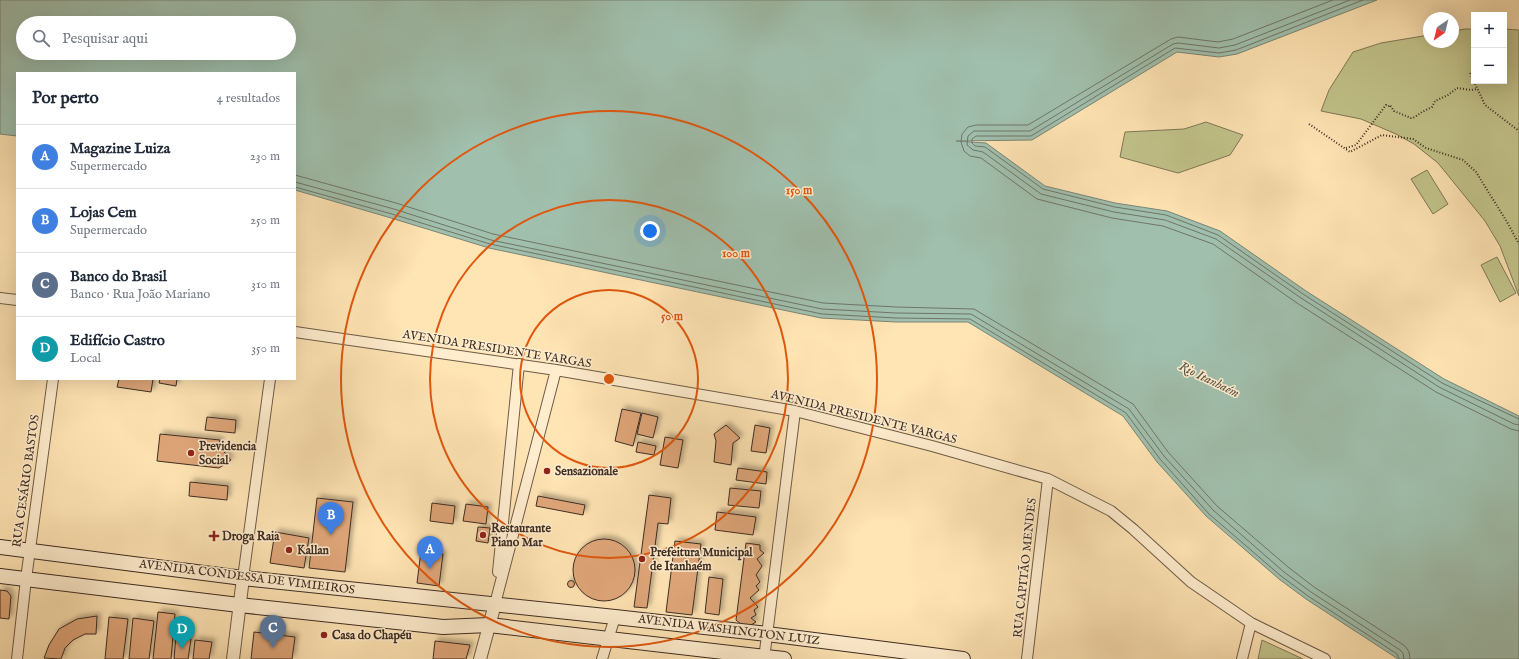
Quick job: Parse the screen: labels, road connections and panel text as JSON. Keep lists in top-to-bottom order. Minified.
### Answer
{"streets":{"main road":["AVENIDA CONDESSA DE VIMIEIROS","AVENIDA WASHINGTON LUIZ"],"street":["AVENIDA PRESIDENTE VARGAS","RUA CESÁRIO BASTOS","RUA CAPITÃO MENDES"]},"crossings":[["AVENIDA PRESIDENTE VARGAS","RUA CAPITÃO MENDES"],["RUA CESÁRIO BASTOS","AVENIDA CONDESSA DE VIMIEIROS"],["AVENIDA CONDESSA DE VIMIEIROS","AVENIDA WASHINGTON LUIZ"]],"water":["Rio Itanhaém"],"places":{"other":["Previdencia Social","Sensazionale","Restaurante Piano Mar","Kallan","Prefeitura Municipal de Itanhaém","Casa do Chapéu"],"health":["Droga Raia"]},"north":"bottom left","page":{"map_buttons":["+","−"],"search":"Pesquisar aqui","heading":["Por perto","4 resultados"],"list":[{"mark":"A","name":"Magazine Luiza","note":"Supermercado","value":"230 m"},{"mark":"B","name":"Lojas Cem","note":"Supermercado","value":"250 m"},{"mark":"C","name":"Banco do Brasil","note":"Banco · Rua João Mariano","value":"310 m"},{"mark":"D","name":"Edifício Castro","note":"Local","value":"350 m"}],"pins":["B","A","C","D"]},"rings":["150 m","100 m","50 m"]}
